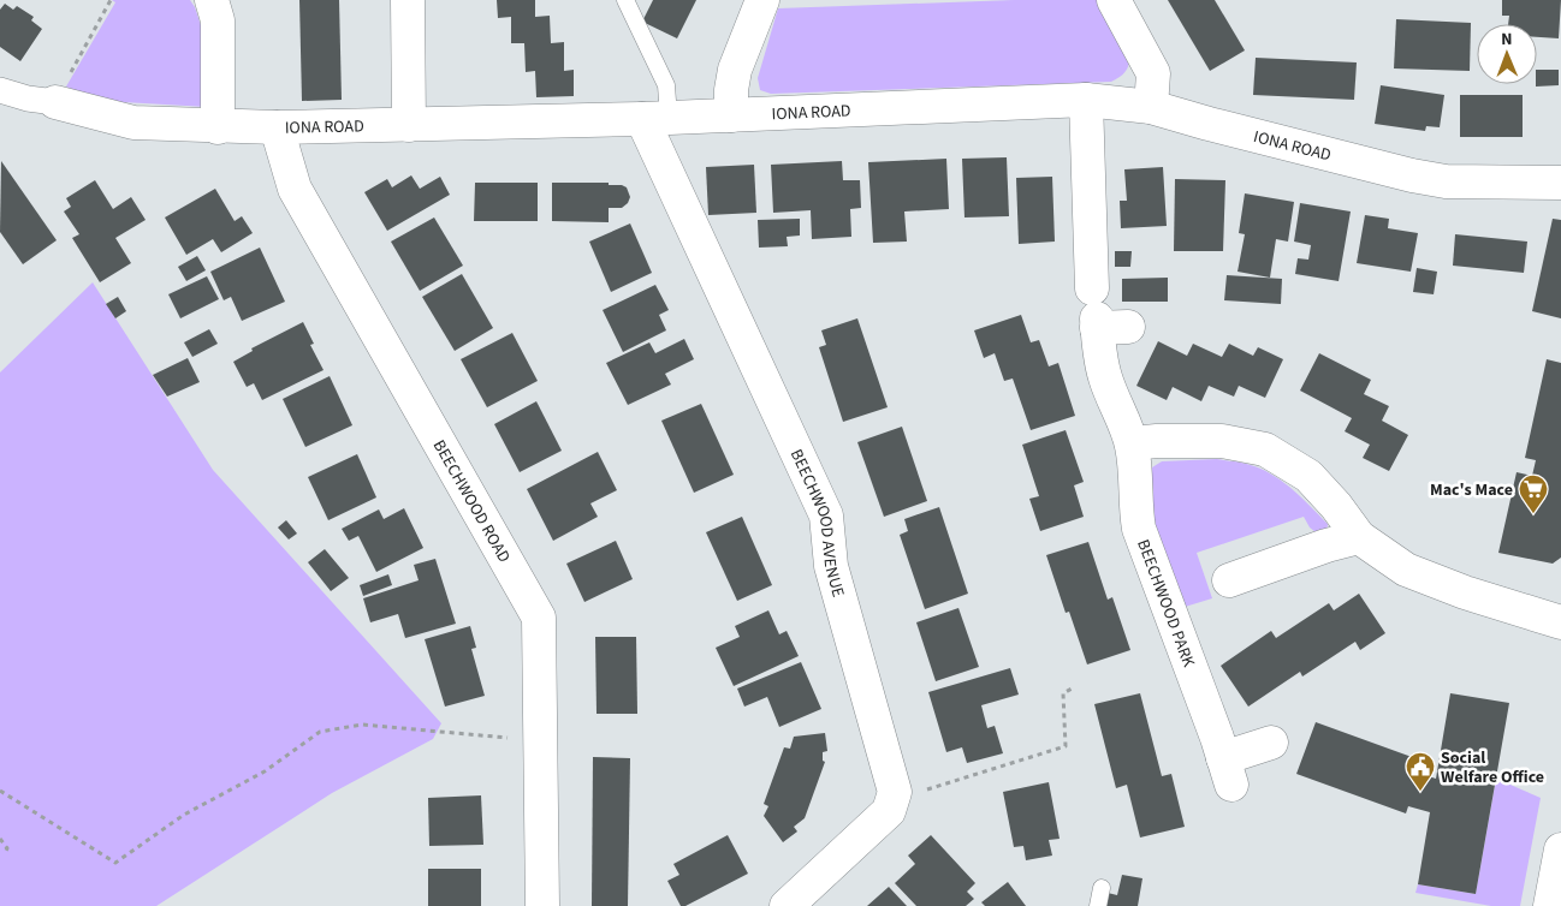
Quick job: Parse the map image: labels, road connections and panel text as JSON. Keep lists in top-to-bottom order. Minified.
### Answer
{"streets":{"street":["IONA ROAD","BEECHWOOD ROAD","BEECHWOOD AVENUE","BEECHWOOD PARK"]},"crossings":[["IONA ROAD","BEECHWOOD ROAD"],["IONA ROAD","BEECHWOOD AVENUE"],["IONA ROAD","BEECHWOOD PARK"]],"places":{"supermarket":["Mac's Mace"],"public building":["Social Welfare Office"]},"north":"top"}
